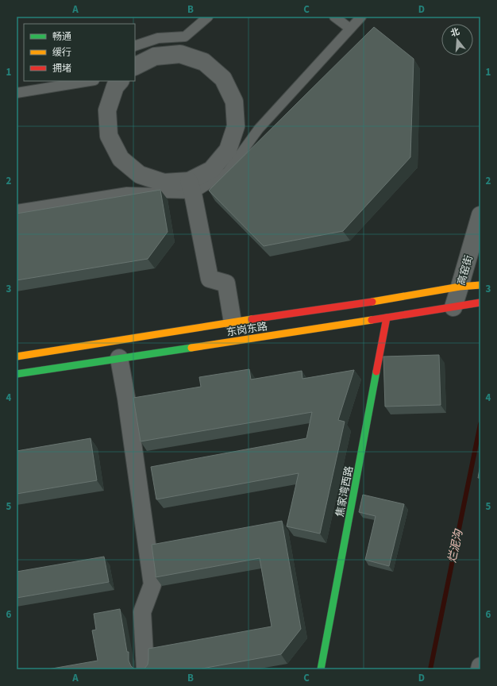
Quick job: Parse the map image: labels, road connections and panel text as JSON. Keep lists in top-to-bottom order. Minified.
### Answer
{"streets":{"main road":["东岗东路","焦家湾西路"],"street":["高窑街"]},"crossings":[["高窑街","东岗东路"],["东岗东路","焦家湾西路"]],"water":["烂泥沟"],"legend":["畅通","缓行","拥堵"],"north":"top","grid":{"columns":["A","B","C","D"],"rows":["1","2","3","4","5","6"]}}
